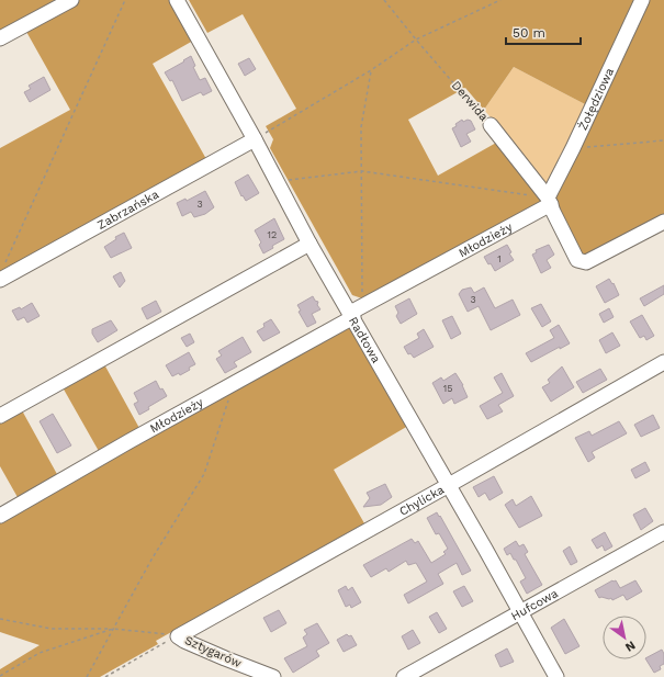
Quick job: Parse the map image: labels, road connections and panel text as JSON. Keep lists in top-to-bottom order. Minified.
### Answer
{"streets":{"street":["Żołędziowa","Derwida","Zabrzańska","Młodzieży","Radłowa","Chylicka","Hufcowa","Sztygarów"]},"crossings":[["Żołędziowa","Derwida"],["Żołędziowa","Młodzieży"],["Derwida","Młodzieży"],["Zabrzańska","Radłowa"],["Młodzieży","Radłowa"],["Radłowa","Chylicka"],["Radłowa","Hufcowa"],["Chylicka","Sztygarów"]],"house_numbers":["3","12","1","3","15"],"scale_bar":"50 m","north":"bottom right"}
